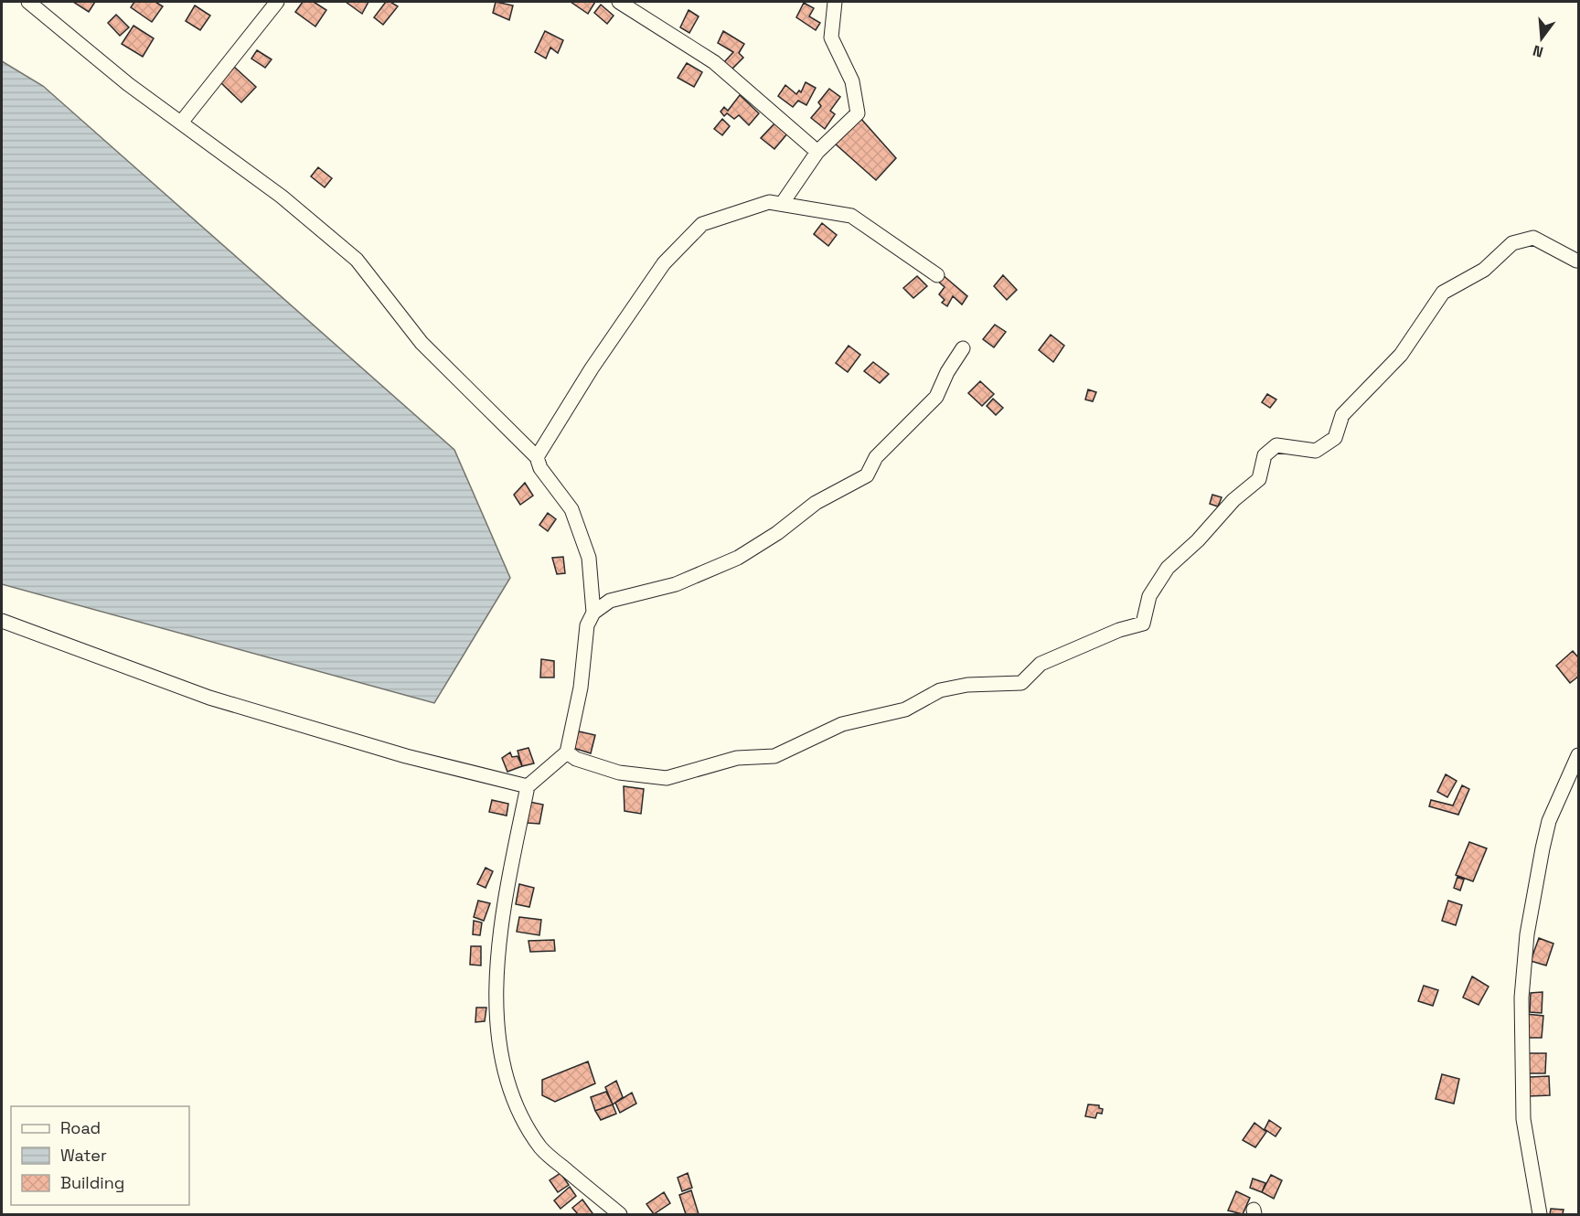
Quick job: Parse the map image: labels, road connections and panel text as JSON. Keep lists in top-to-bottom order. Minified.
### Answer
{"legend":["Road","Water","Building"],"north":"bottom"}
